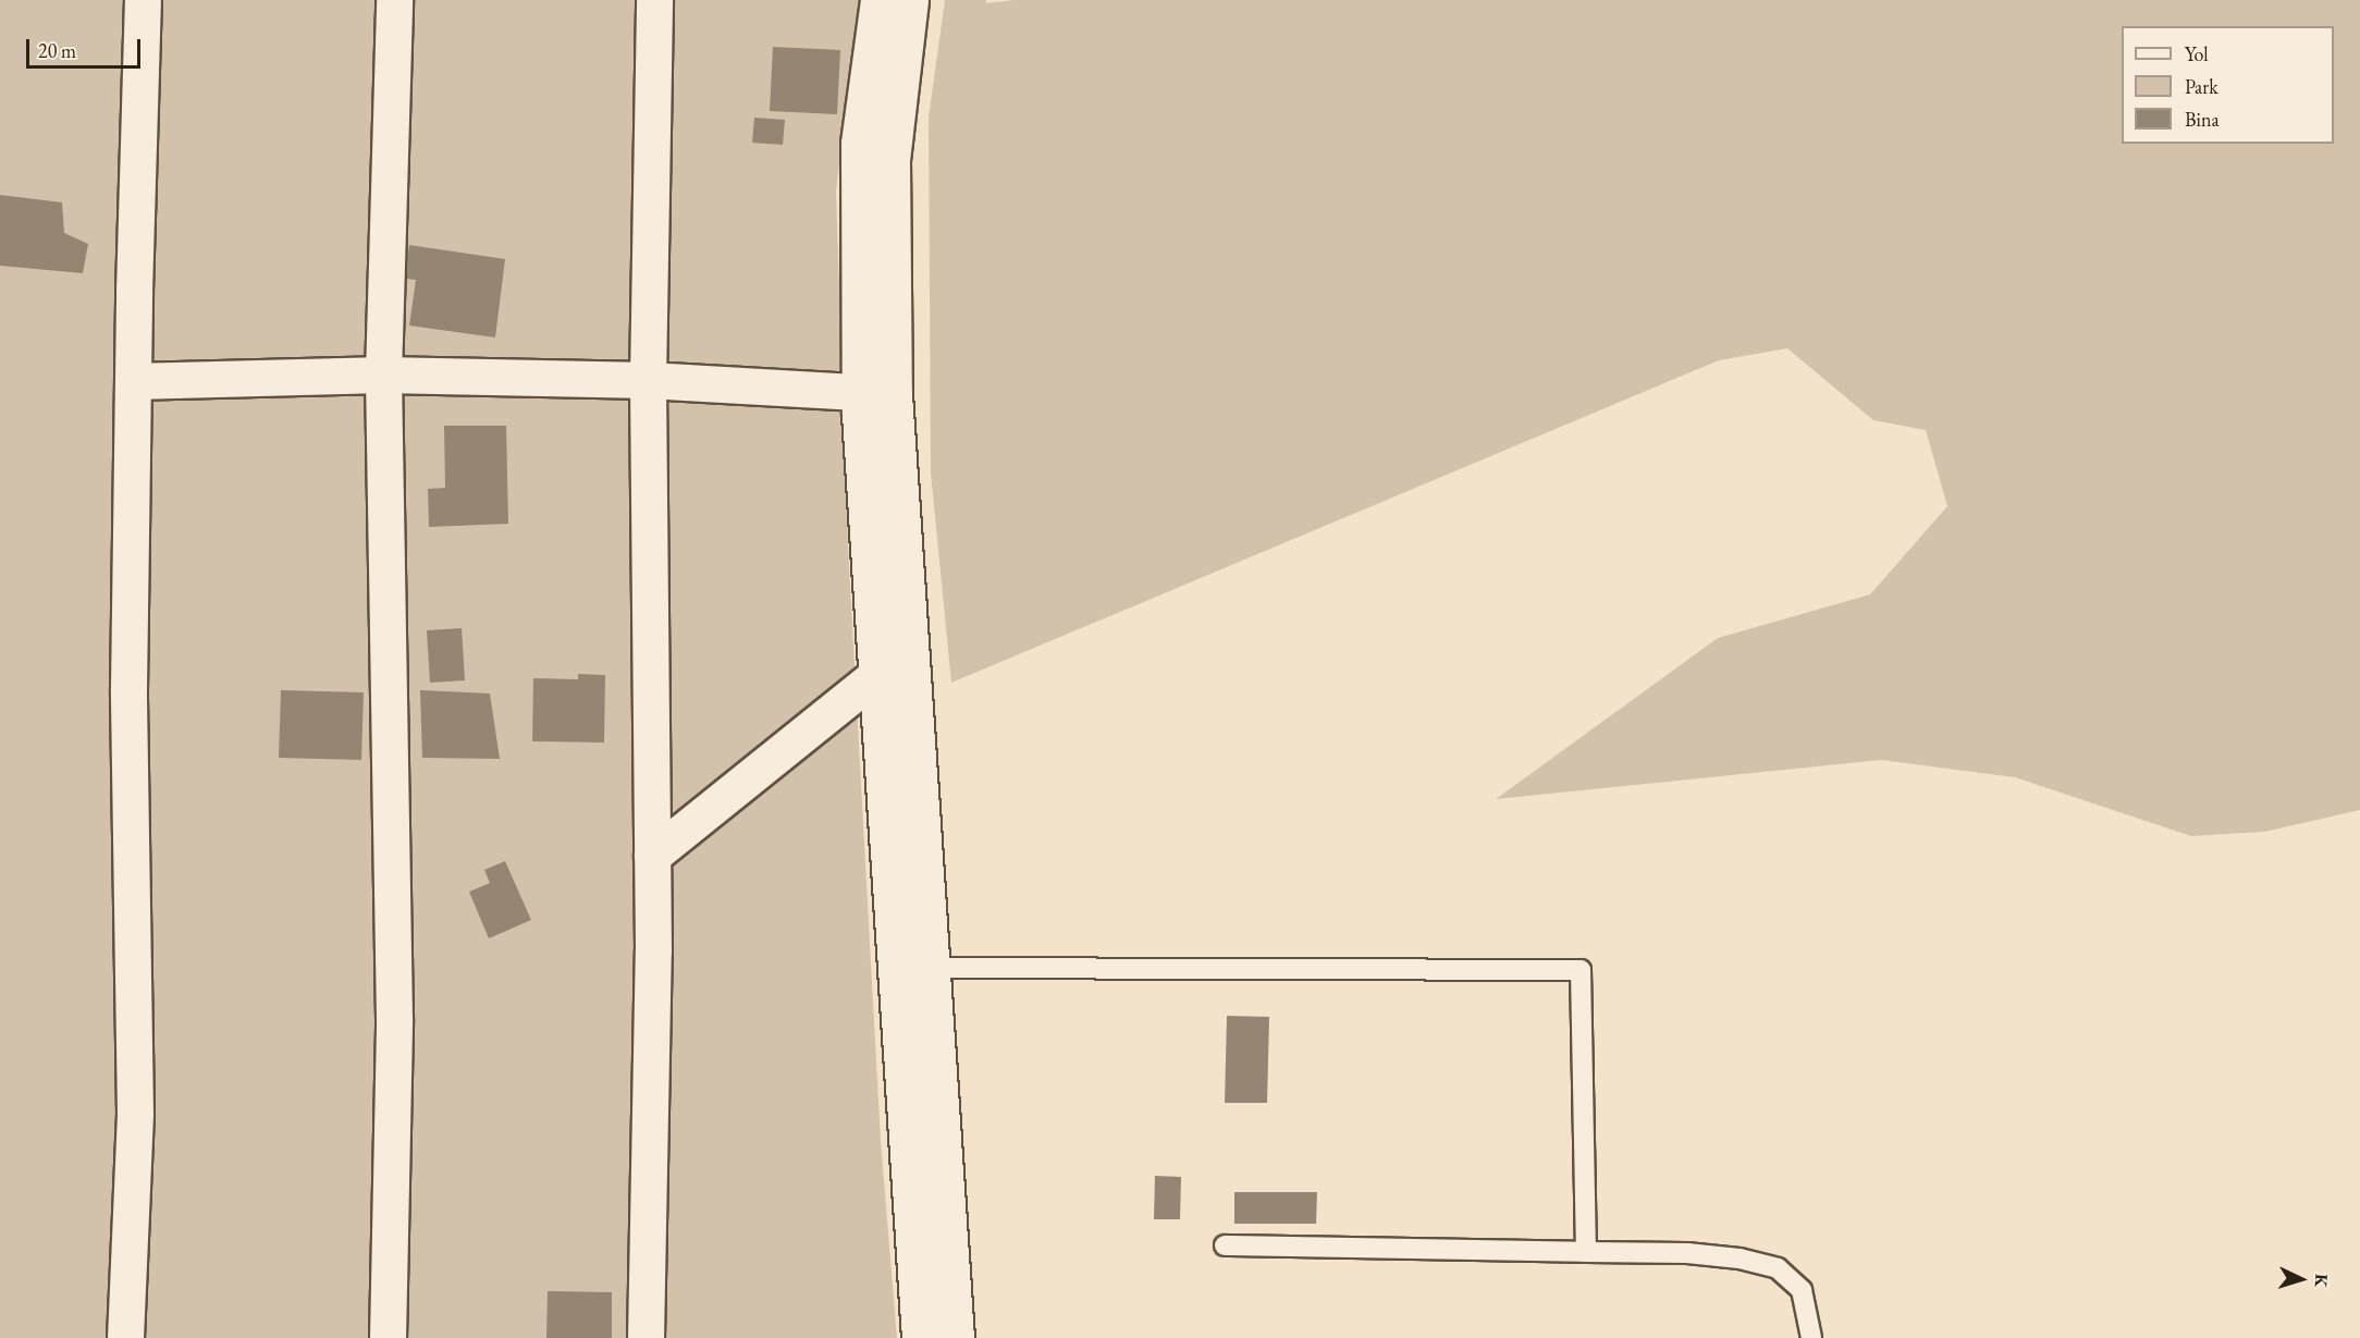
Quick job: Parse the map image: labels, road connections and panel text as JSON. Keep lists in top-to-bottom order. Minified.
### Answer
{"legend":["Yol","Park","Bina"],"scale_bar":"20 m","north":"right"}
